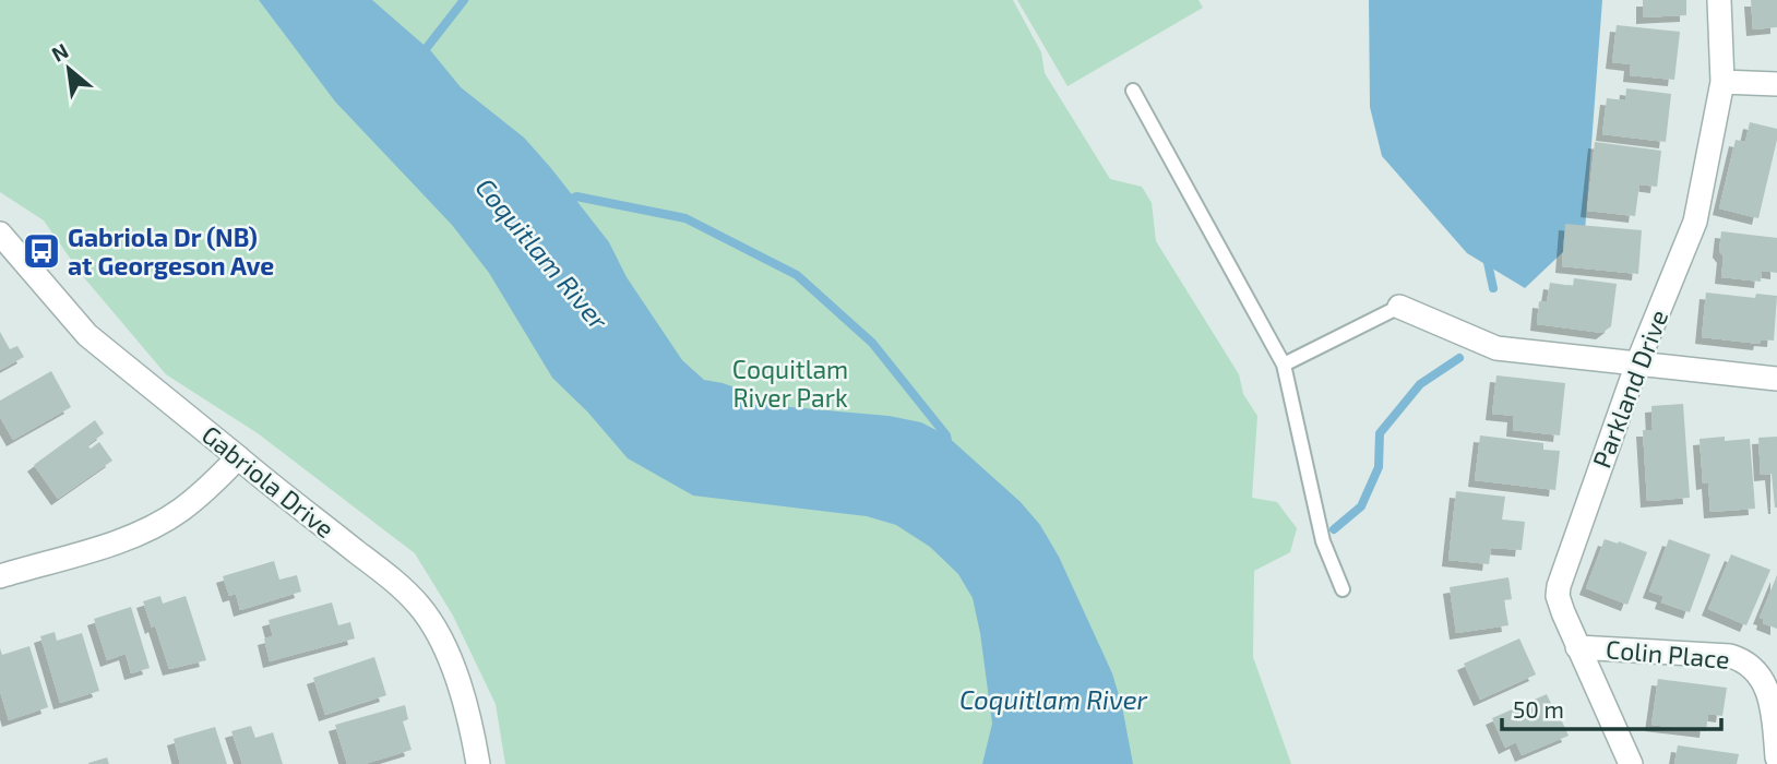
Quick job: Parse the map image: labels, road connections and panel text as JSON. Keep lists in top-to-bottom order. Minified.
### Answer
{"streets":{"street":["Parkland Drive","Gabriola Drive","Colin Place"]},"crossings":[["Parkland Drive","Colin Place"]],"water":["Coquitlam River"],"parks":["Coquitlam River Park"],"places":{"bus stop":["Gabriola Dr (NB) at Georgeson Ave"]},"scale_bar":"50 m","north":"top left"}
